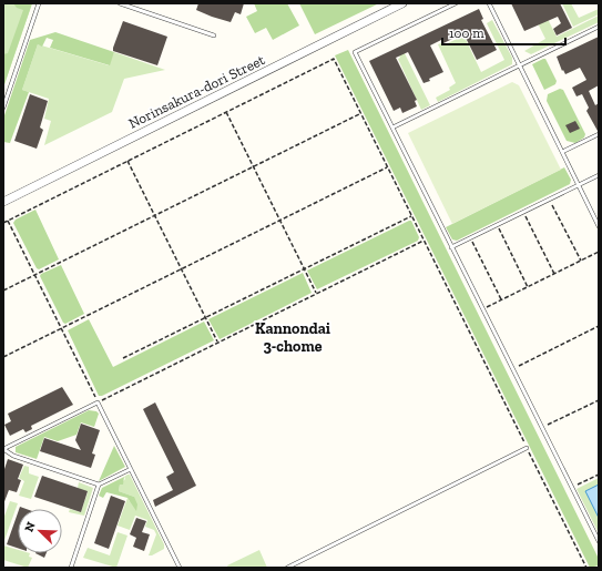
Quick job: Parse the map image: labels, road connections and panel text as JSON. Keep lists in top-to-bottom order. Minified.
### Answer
{"streets":{"street":["Norinsakura-dori Street"]},"districts":["Kannondai 3-chome"],"scale_bar":"100 m","north":"top left"}
